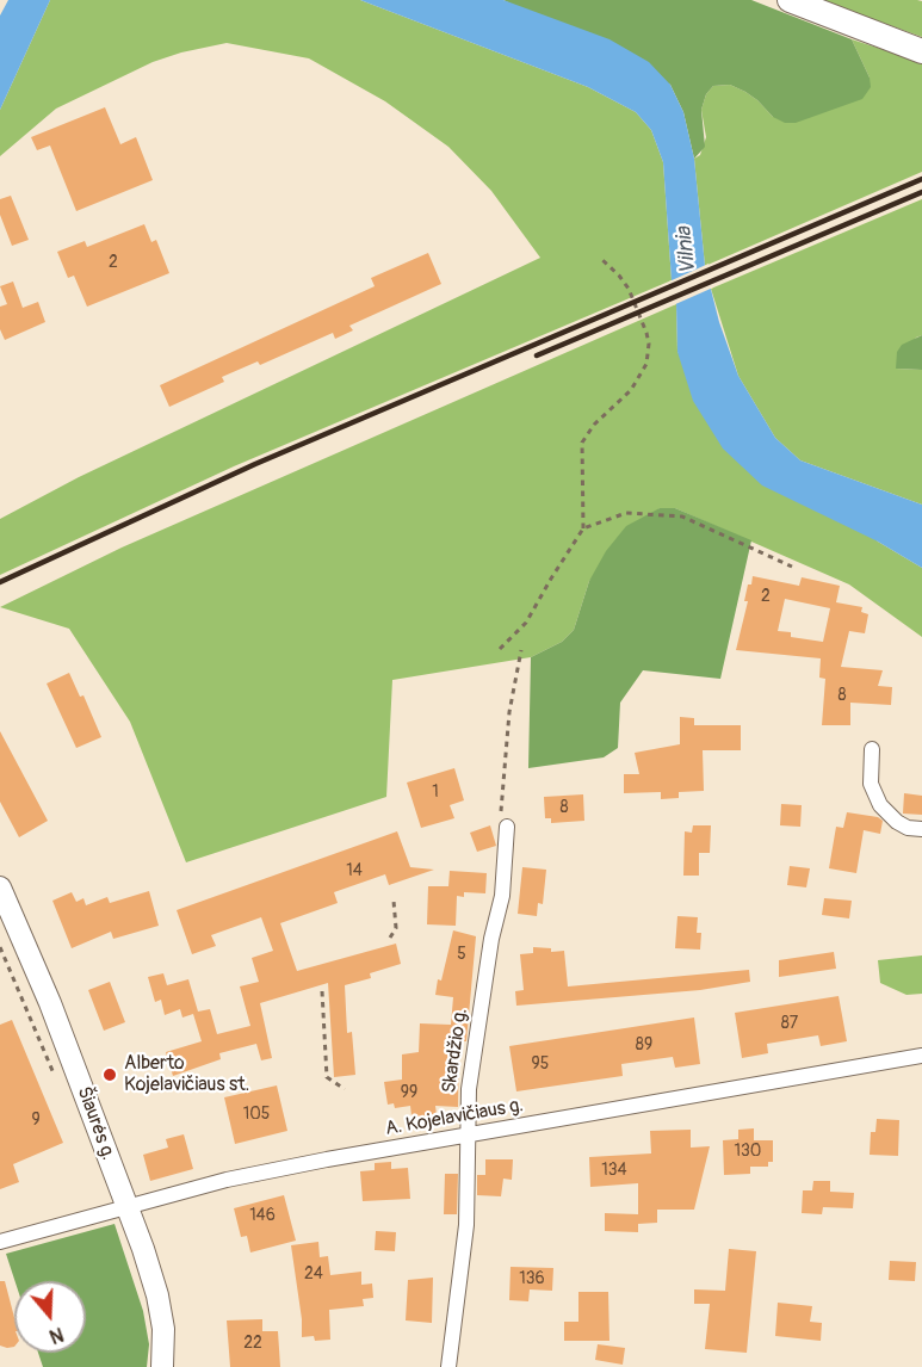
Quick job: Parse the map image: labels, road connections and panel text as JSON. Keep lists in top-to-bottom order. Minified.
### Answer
{"streets":{"main road":["Šiaurės g."],"street":["Skardžio g.","A. Kojelavičiaus g."]},"crossings":[["Skardžio g.","A. Kojelavičiaus g."],["A. Kojelavičiaus g.","Šiaurės g."]],"water":["Vilnia"],"places":["Alberto Kojelavičiaus st."],"house_numbers":["2","2","8","1","8","14","5","87","89","95","99","105","9","130","134","146","24","136","22"],"north":"bottom"}
